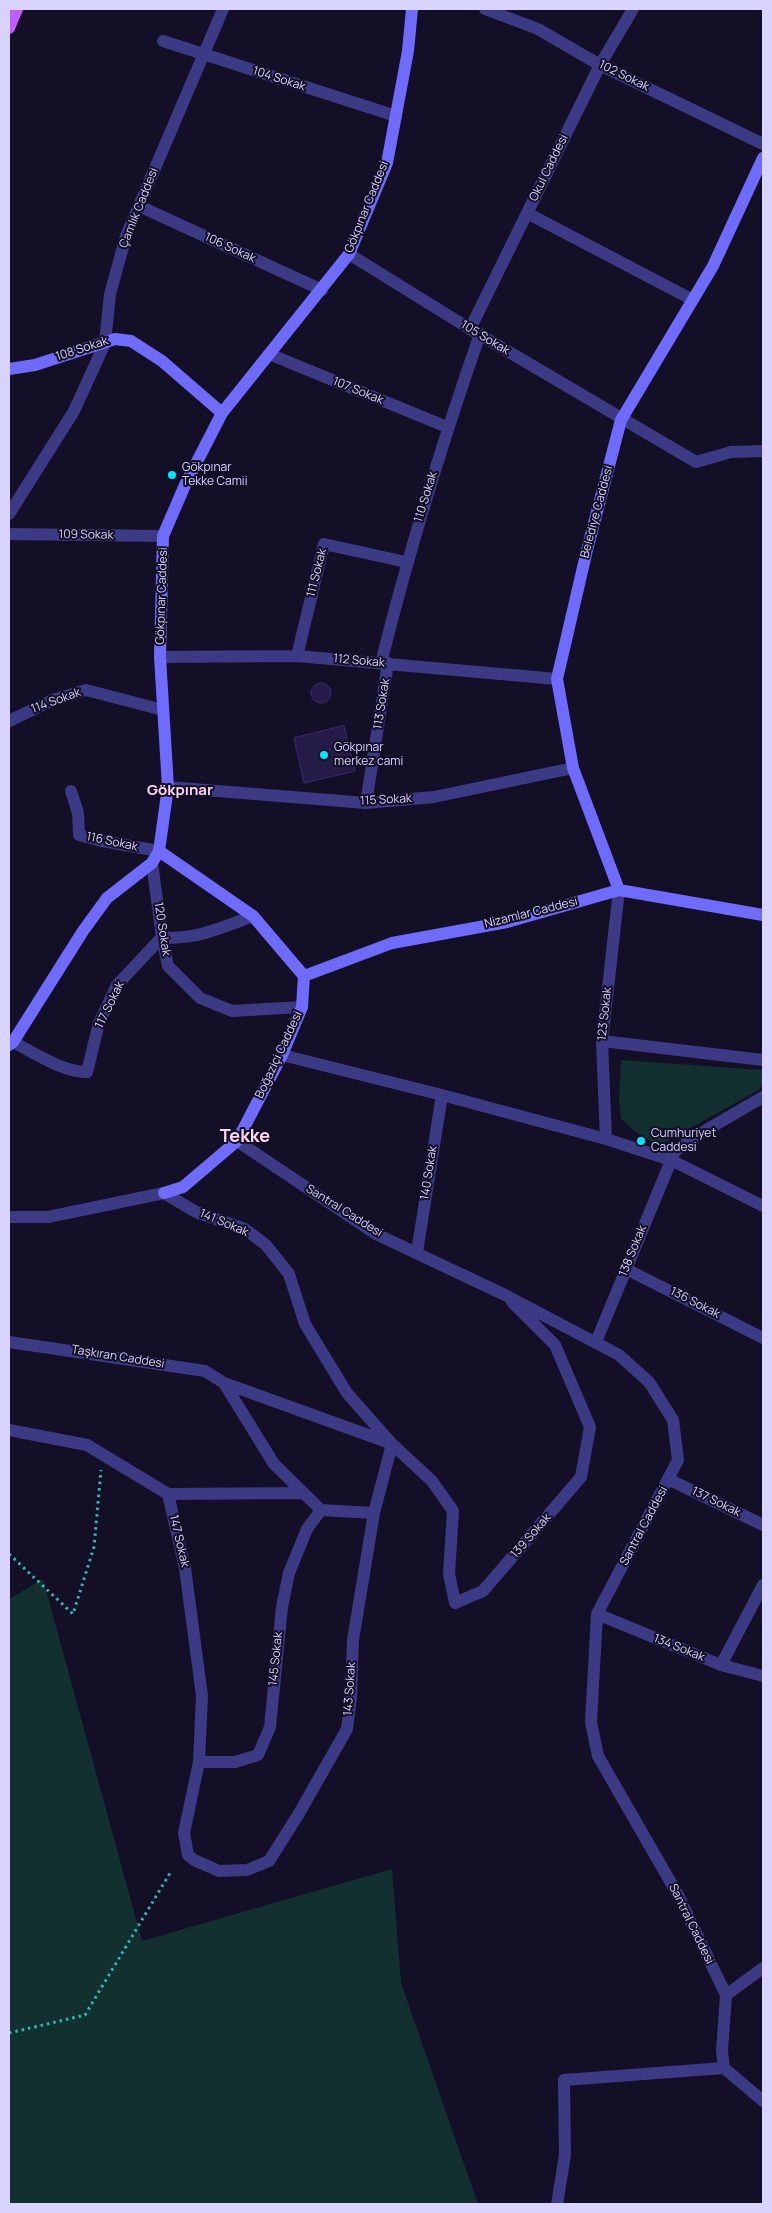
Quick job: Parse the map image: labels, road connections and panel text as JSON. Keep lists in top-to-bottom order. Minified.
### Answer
{"streets":{"street":["102 Sokak","104 Sokak","Okul Caddesi","Gökpınar Caddesi","Çamlık Caddesi","106 Sokak","105 Sokak","108 Sokak","107 Sokak","110 Sokak","Belediye Caddesi","109 Sokak","111 Sokak","112 Sokak","114 Sokak","113 Sokak","115 Sokak","116 Sokak","Nizamlar Caddesi","120 Sokak","117 Sokak","123 Sokak","Boğaziçi Caddesi","140 Sokak","Santral Caddesi","141 Sokak","138 Sokak","136 Sokak","Taşkıran Caddesi","137 Sokak","139 Sokak","147 Sokak","134 Sokak","145 Sokak","143 Sokak"]},"crossings":[["102 Sokak","Okul Caddesi"],["104 Sokak","Gökpınar Caddesi"],["104 Sokak","Çamlık Caddesi"],["Okul Caddesi","105 Sokak"],["Okul Caddesi","110 Sokak"],["Gökpınar Caddesi","106 Sokak"],["Gökpınar Caddesi","105 Sokak"],["Gökpınar Caddesi","108 Sokak"],["Gökpınar Caddesi","107 Sokak"],["Gökpınar Caddesi","109 Sokak"],["Gökpınar Caddesi","112 Sokak"],["Gökpınar Caddesi","114 Sokak"],["Gökpınar Caddesi","115 Sokak"],["Gökpınar Caddesi","116 Sokak"],["Gökpınar Caddesi","120 Sokak"],["Gökpınar Caddesi","117 Sokak"],["Çamlık Caddesi","106 Sokak"],["Çamlık Caddesi","108 Sokak"],["105 Sokak","110 Sokak"],["105 Sokak","Belediye Caddesi"],["107 Sokak","110 Sokak"],["110 Sokak","111 Sokak"],["110 Sokak","112 Sokak"],["110 Sokak","113 Sokak"],["Belediye Caddesi","112 Sokak"],["Belediye Caddesi","115 Sokak"],["Belediye Caddesi","Nizamlar Caddesi"],["Belediye Caddesi","123 Sokak"],["111 Sokak","112 Sokak"],["112 Sokak","113 Sokak"],["113 Sokak","115 Sokak"],["Nizamlar Caddesi","123 Sokak"],["Nizamlar Caddesi","Boğaziçi Caddesi"],["120 Sokak","117 Sokak"],["120 Sokak","Boğaziçi Caddesi"],["Boğaziçi Caddesi","Santral Caddesi"],["Boğaziçi Caddesi","141 Sokak"],["140 Sokak","Santral Caddesi"],["Santral Caddesi","138 Sokak"],["Santral Caddesi","137 Sokak"],["Santral Caddesi","139 Sokak"],["Santral Caddesi","134 Sokak"],["141 Sokak","Taşkıran Caddesi"],["141 Sokak","139 Sokak"],["141 Sokak","143 Sokak"],["138 Sokak","136 Sokak"],["Taşkıran Caddesi","139 Sokak"],["Taşkıran Caddesi","143 Sokak"],["139 Sokak","143 Sokak"],["147 Sokak","145 Sokak"],["147 Sokak","143 Sokak"]],"districts":["Gökpınar","Tekke"],"places":["Gökpınar Tekke Camii","Gökpınar merkez cami","Cumhuriyet Caddesi"]}
